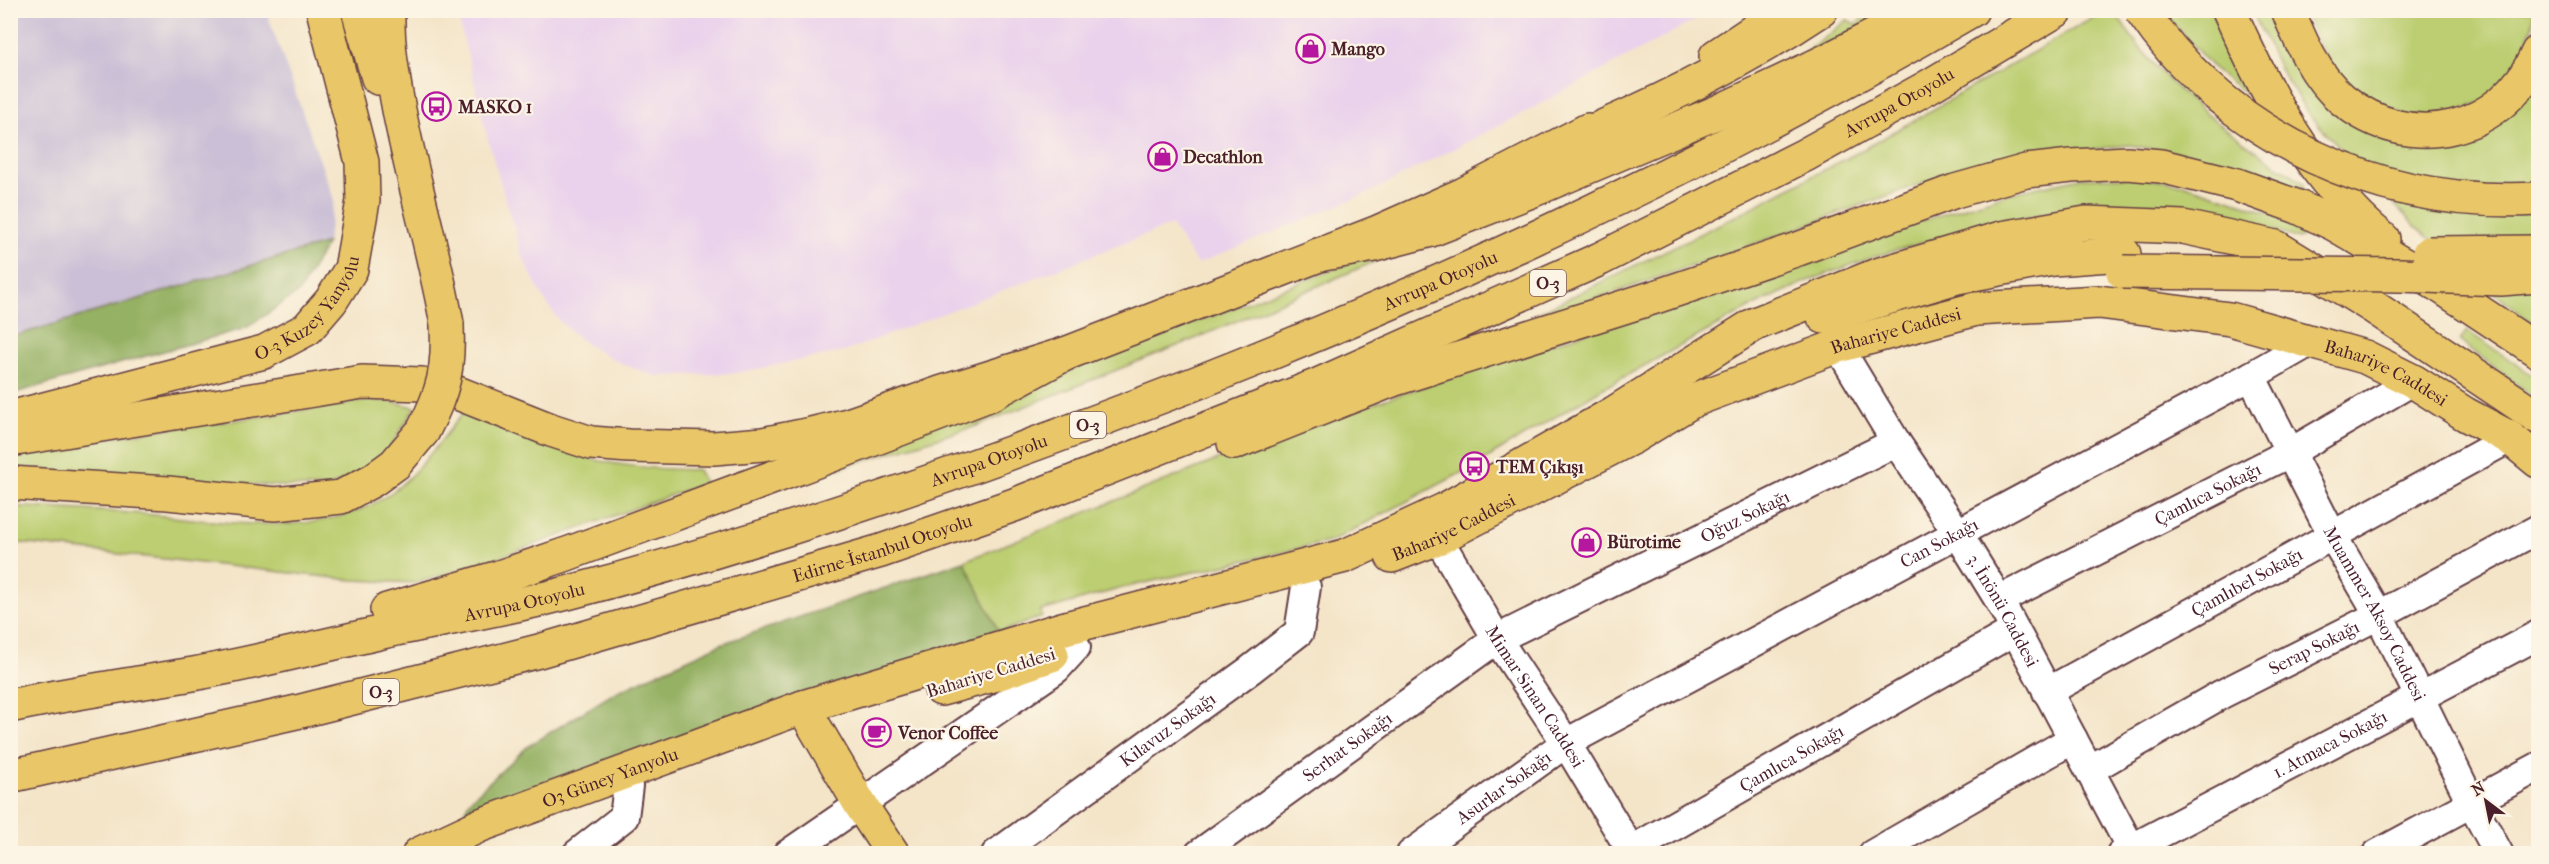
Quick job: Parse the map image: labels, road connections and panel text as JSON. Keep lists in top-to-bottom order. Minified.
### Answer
{"streets":{"main road":["Avrupa Otoyolu","O-3","O-3 Kuzey Yanyolu","Bahariye Caddesi","Edirne-İstanbul Otoyolu","O3 Güney Yanyolu"],"street":["Çamlıca Sokağı","Oğuz Sokağı","Can Sokağı","Çamlıbel Sokağı","3. İnönü Caddesi","Muammer Aksoy Caddesi","Serap Sokağı","Mimar Sinan Caddesi","Kilavuz Sokağı","1. Atmaca Sokağı","Serhat Sokağı","Asurlar Sokağı"]},"crossings":[["Avrupa Otoyolu","Edirne-İstanbul Otoyolu"],["Bahariye Caddesi","Çamlıca Sokağı"],["Bahariye Caddesi","Can Sokağı"],["Bahariye Caddesi","Çamlıbel Sokağı"],["Bahariye Caddesi","3. İnönü Caddesi"],["Bahariye Caddesi","Mimar Sinan Caddesi"],["Bahariye Caddesi","Kilavuz Sokağı"],["Bahariye Caddesi","O3 Güney Yanyolu"],["Çamlıca Sokağı","3. İnönü Caddesi"],["Çamlıca Sokağı","Muammer Aksoy Caddesi"],["Çamlıca Sokağı","Mimar Sinan Caddesi"],["Oğuz Sokağı","3. İnönü Caddesi"],["Oğuz Sokağı","Mimar Sinan Caddesi"],["Oğuz Sokağı","Serhat Sokağı"],["Can Sokağı","3. İnönü Caddesi"],["Can Sokağı","Muammer Aksoy Caddesi"],["Can Sokağı","Mimar Sinan Caddesi"],["Can Sokağı","Asurlar Sokağı"],["Çamlıbel Sokağı","3. İnönü Caddesi"],["Çamlıbel Sokağı","Muammer Aksoy Caddesi"],["3. İnönü Caddesi","Serap Sokağı"],["3. İnönü Caddesi","1. Atmaca Sokağı"],["Muammer Aksoy Caddesi","Serap Sokağı"],["Muammer Aksoy Caddesi","1. Atmaca Sokağı"],["Mimar Sinan Caddesi","Serhat Sokağı"],["Mimar Sinan Caddesi","Asurlar Sokağı"]],"places":{"shop":["Mango","Decathlon","Bürotime"],"bus stop":["MASKO 1","TEM Çıkışı"],"cafe":["Venor Coffee"]},"north":"top left"}
